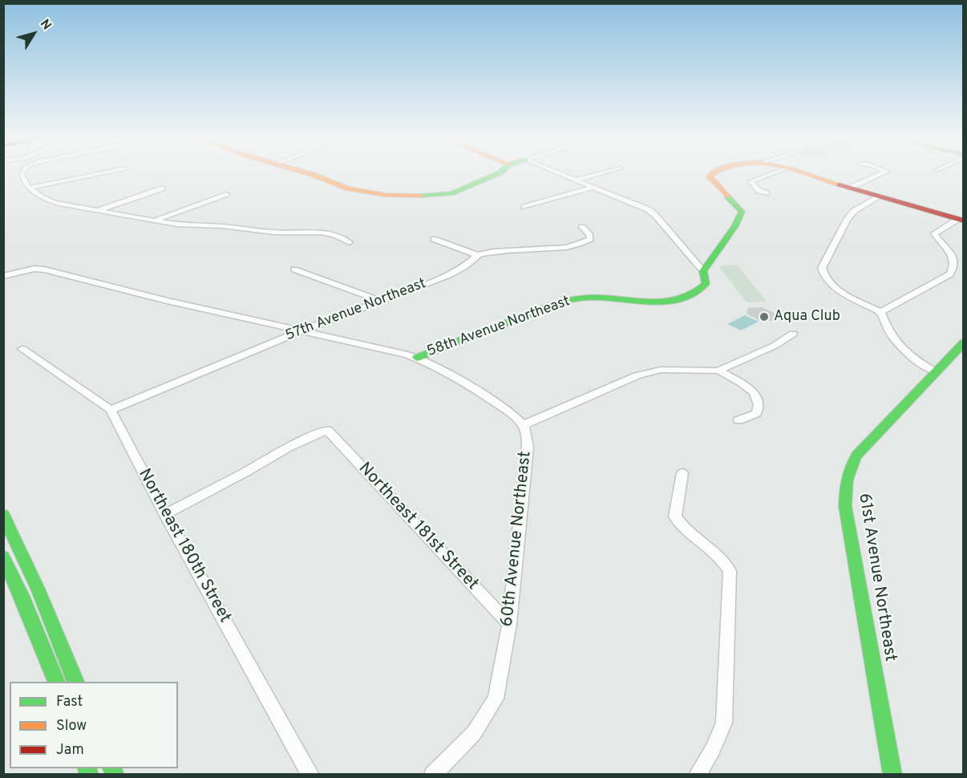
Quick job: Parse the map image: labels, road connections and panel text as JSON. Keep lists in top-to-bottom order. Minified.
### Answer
{"streets":{"street":["57th Avenue Northeast","58th Avenue Northeast","Northeast 181st Street","60th Avenue Northeast","Northeast 180th Street","61st Avenue Northeast"]},"crossings":[["57th Avenue Northeast","Northeast 180th Street"],["Northeast 181st Street","60th Avenue Northeast"],["Northeast 181st Street","Northeast 180th Street"]],"places":["Aqua Club"],"legend":["Fast","Slow","Jam"],"north":"top right"}
